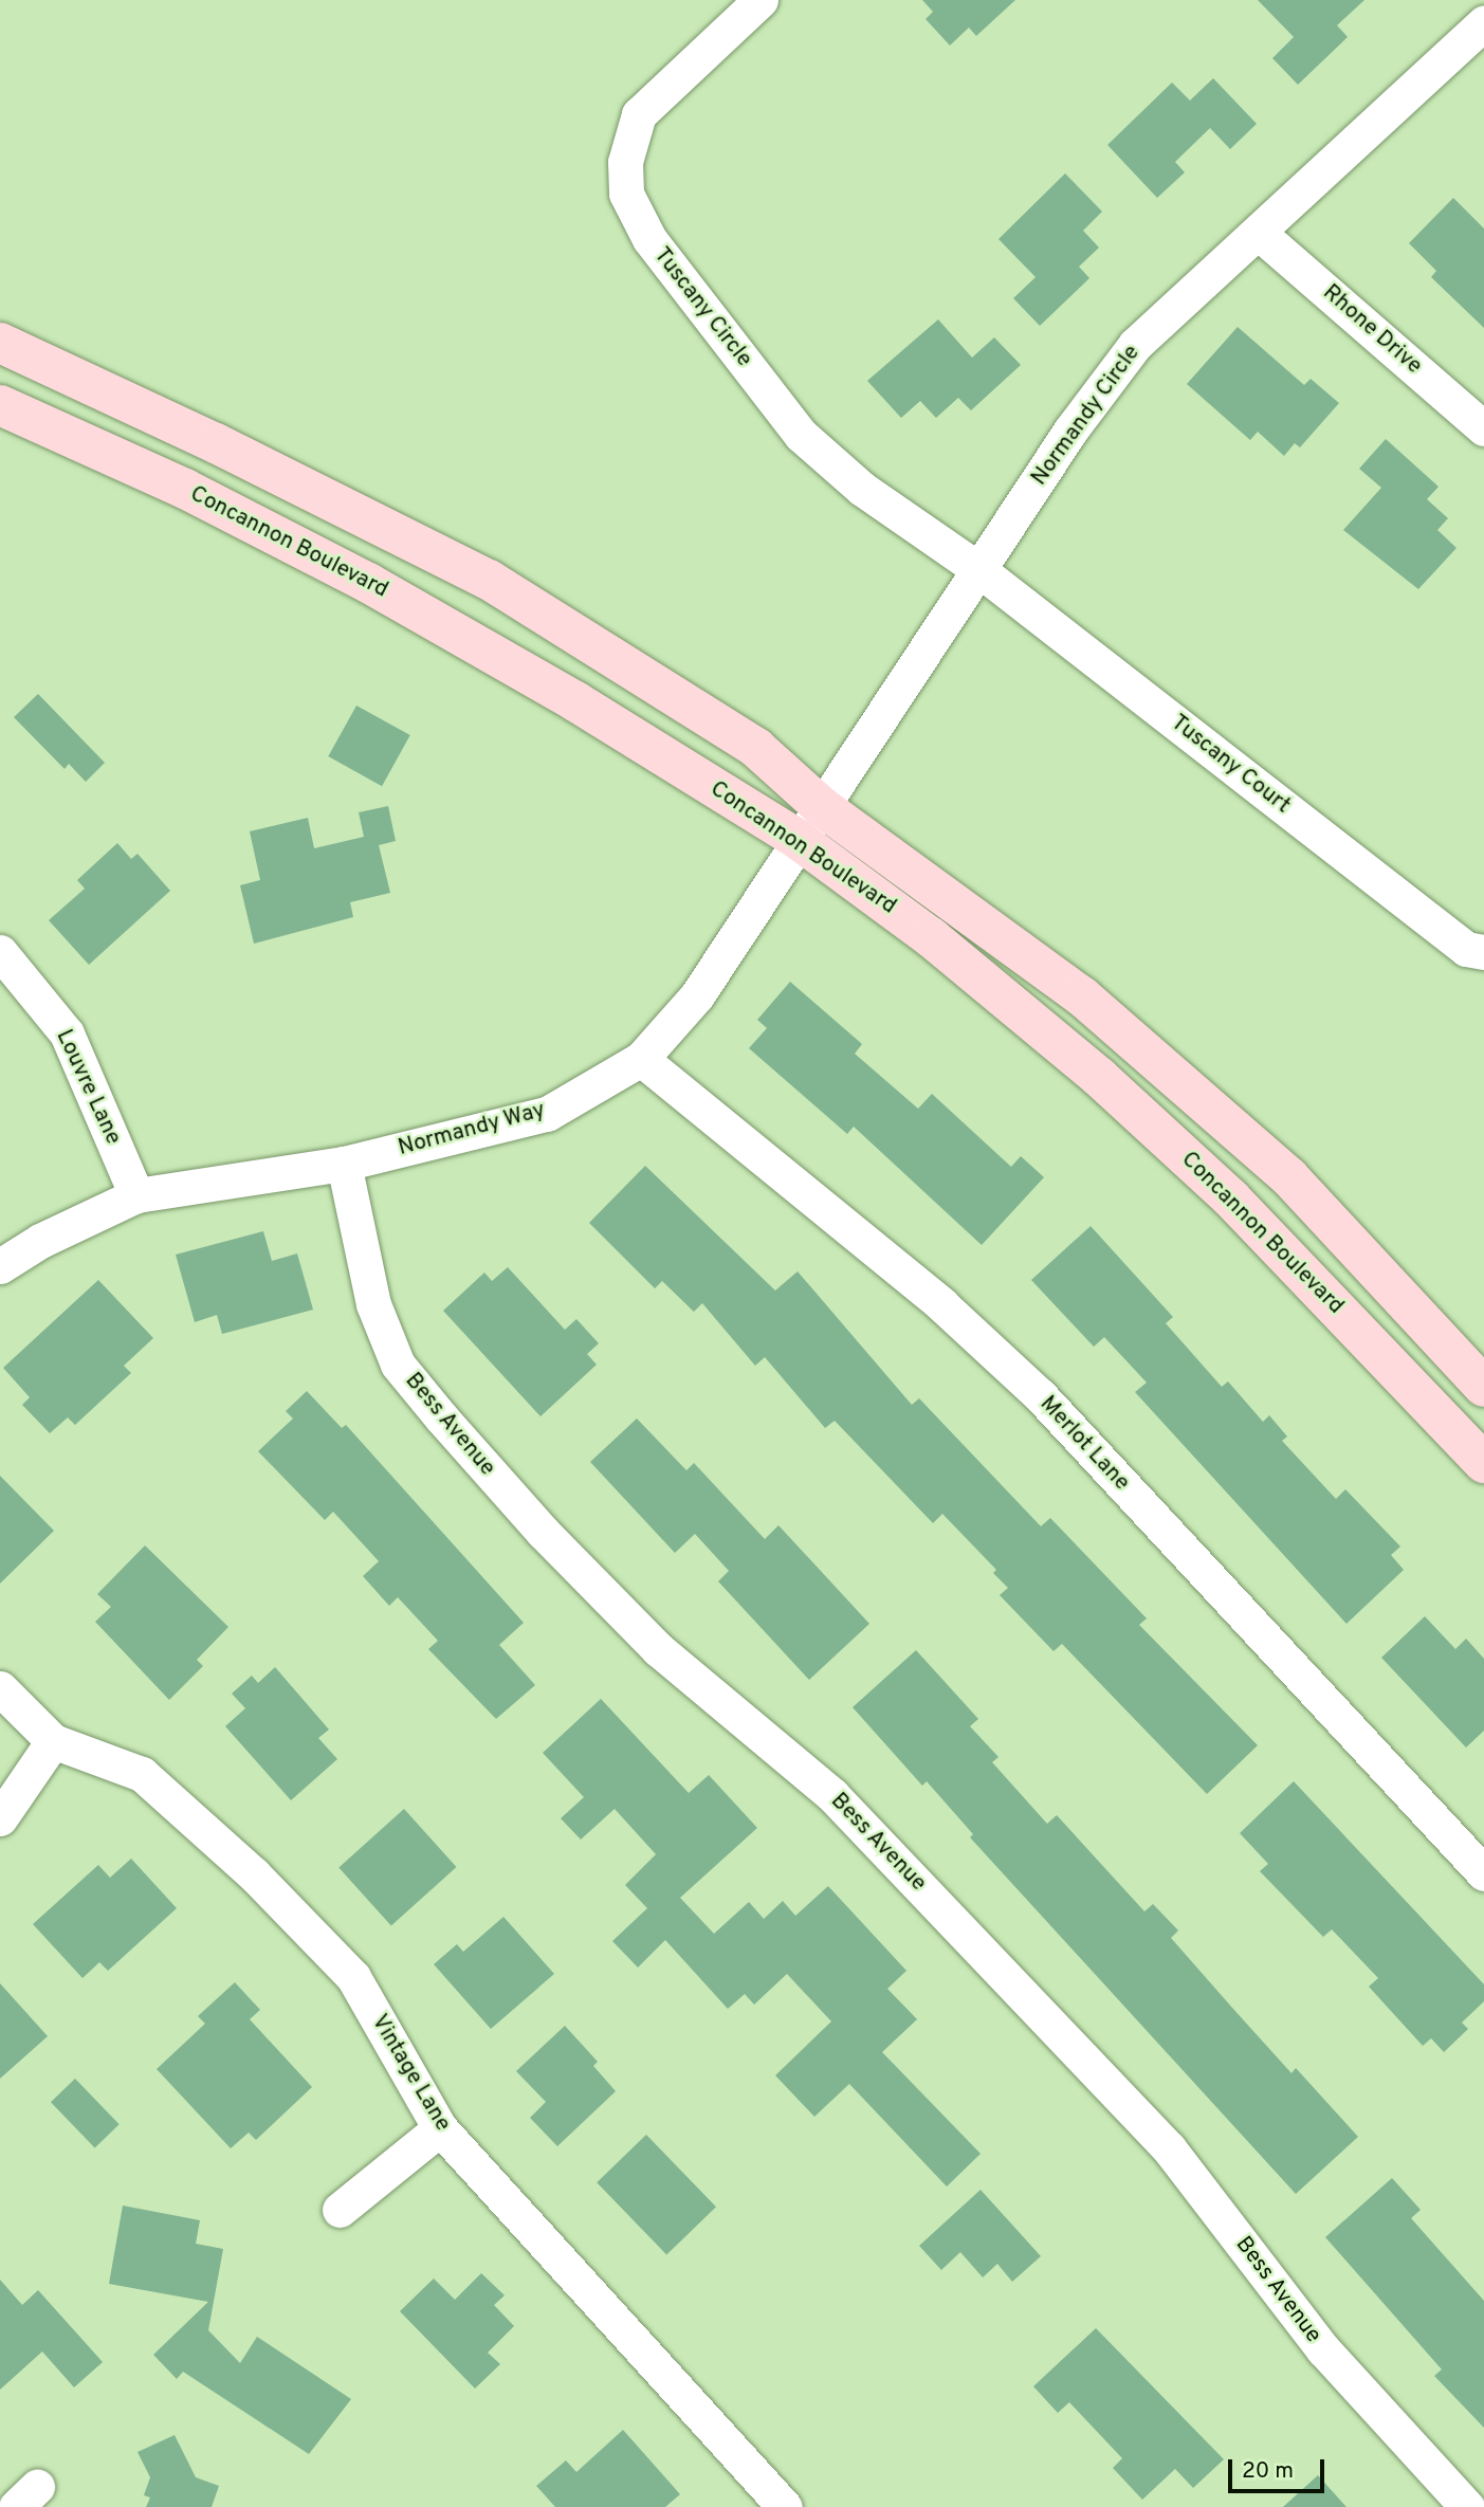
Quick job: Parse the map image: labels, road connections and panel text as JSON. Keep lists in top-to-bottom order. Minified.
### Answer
{"streets":{"main road":["Concannon Boulevard"],"street":["Tuscany Circle","Rhone Drive","Normandy Circle","Tuscany Court","Louvre Lane","Normandy Way","Bess Avenue","Merlot Lane","Vintage Lane"]},"crossings":[["Tuscany Circle","Normandy Circle"],["Tuscany Circle","Tuscany Court"],["Rhone Drive","Normandy Circle"],["Normandy Circle","Concannon Boulevard"],["Normandy Circle","Tuscany Court"],["Normandy Circle","Normandy Way"],["Concannon Boulevard","Normandy Way"],["Louvre Lane","Normandy Way"],["Normandy Way","Bess Avenue"],["Normandy Way","Merlot Lane"]],"scale_bar":"20 m"}
